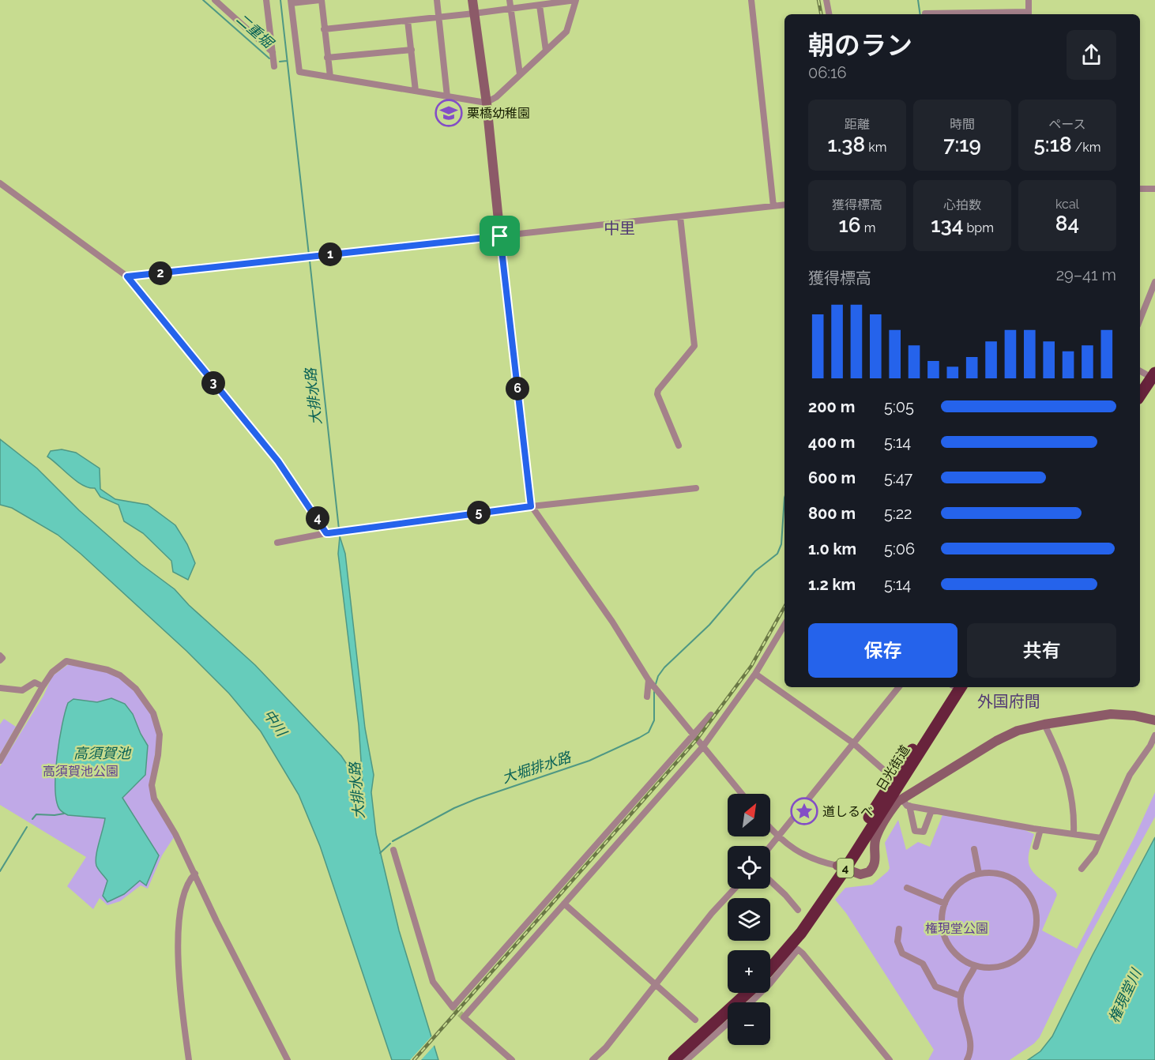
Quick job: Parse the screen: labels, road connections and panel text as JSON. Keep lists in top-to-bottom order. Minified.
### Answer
{"streets":{"highway":["日光街道","4"]},"districts":["中里","外国府間"],"water":["二重堀","大排水路","中川","高須賀池","大堀排水路","権現堂川"],"parks":["高須賀池公園","権現堂公園"],"places":{"school or university":["栗橋幼稚園"],"place":["道しるべ"]},"north":"top right","page":{"heading":["朝のラン","06:16"],"stats":[["距離","1.38 km"],["時間","7:19"],["ペース","5:18 /km"],["獲得標高","16 m"],["心拍数","134 bpm"],["kcal","84"]],"pins":["1","2","3","6","5","4"],"chart":["獲得標高","29–41 m"],"list":[{"name":"200 m","note":"5:05"},{"name":"400 m","note":"5:14"},{"name":"600 m","note":"5:47"},{"name":"800 m","note":"5:22"},{"name":"1.0 km","note":"5:06"},{"name":"1.2 km","note":"5:14"}],"buttons":["保存","共有"],"map_buttons":["+","−"]}}
